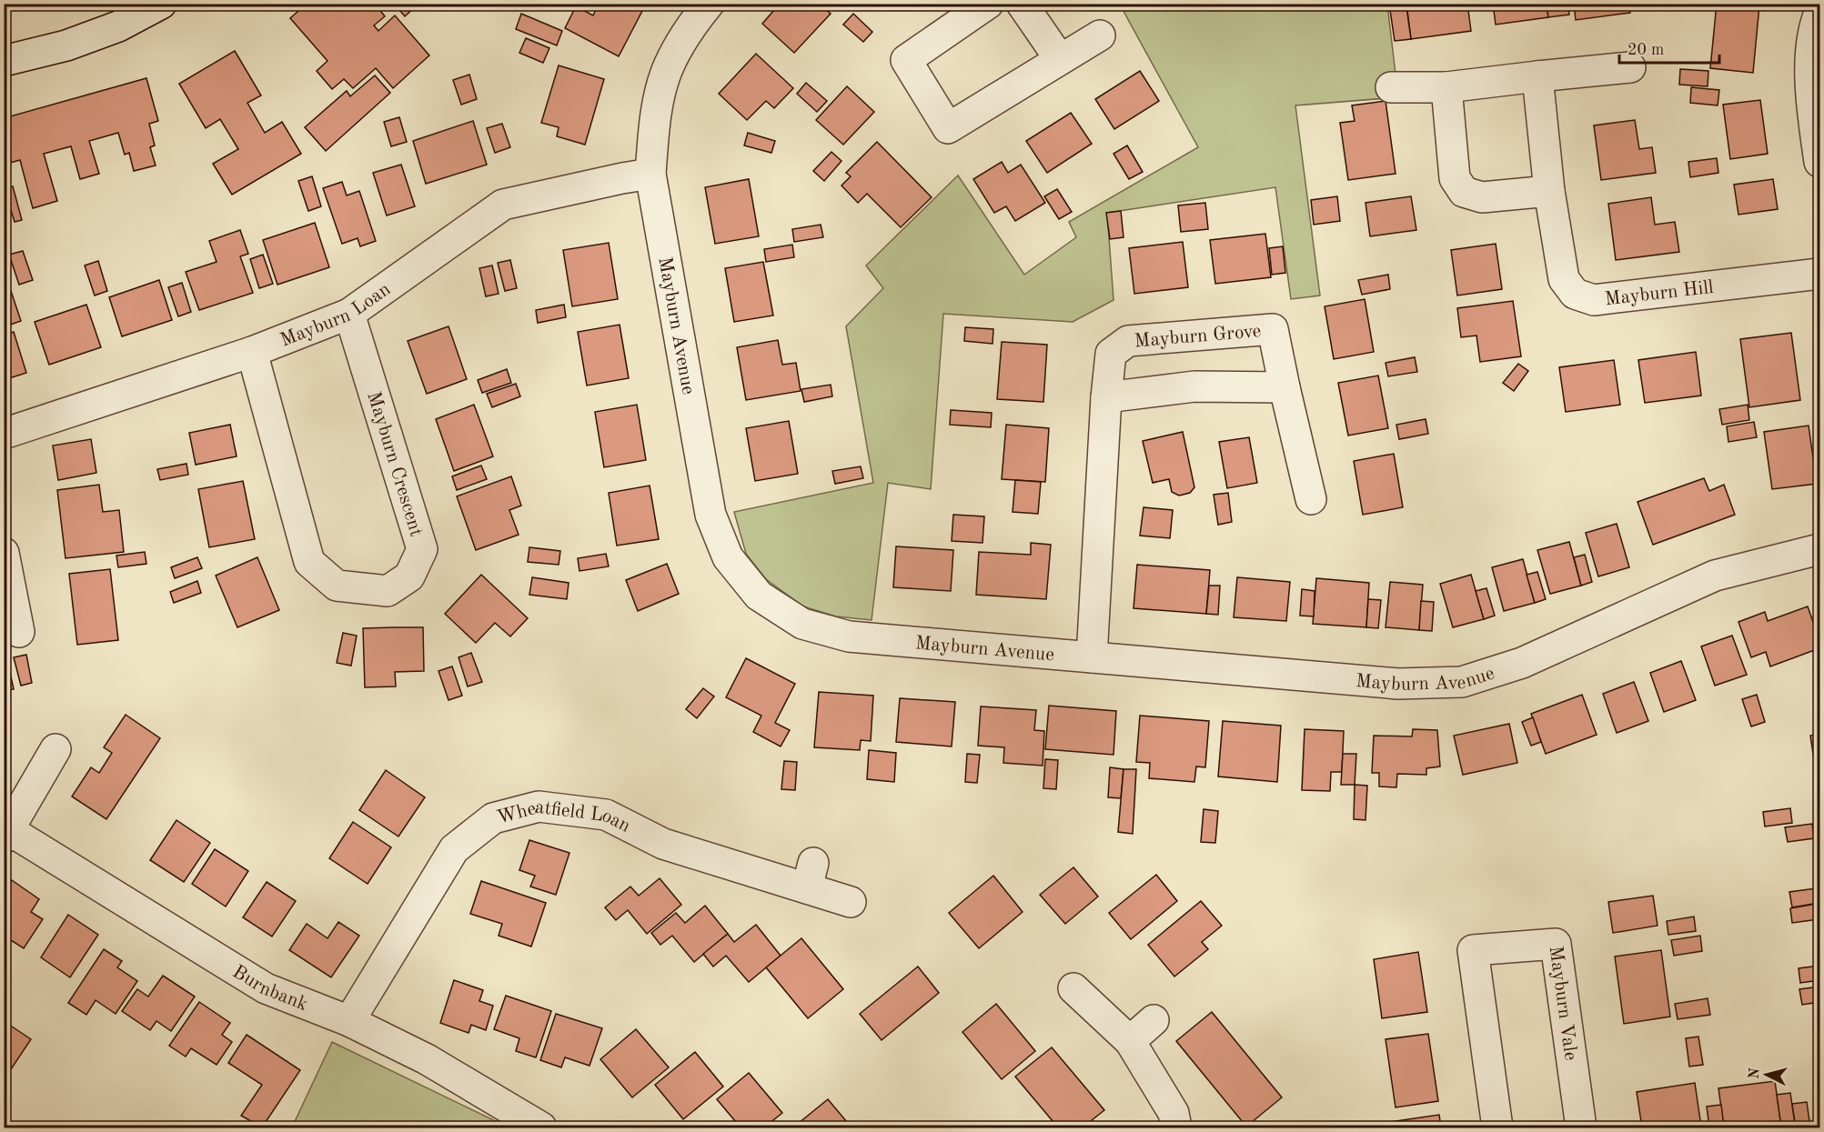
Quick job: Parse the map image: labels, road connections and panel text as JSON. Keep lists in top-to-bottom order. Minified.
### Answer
{"streets":{"street":["Mayburn Hill","Mayburn Loan","Mayburn Avenue","Mayburn Grove","Mayburn Crescent","Wheatfield Loan","Burnbank","Mayburn Vale"]},"crossings":[["Mayburn Loan","Mayburn Avenue"],["Mayburn Loan","Mayburn Crescent"],["Mayburn Avenue","Mayburn Grove"],["Wheatfield Loan","Burnbank"]],"scale_bar":"20 m","north":"left"}
